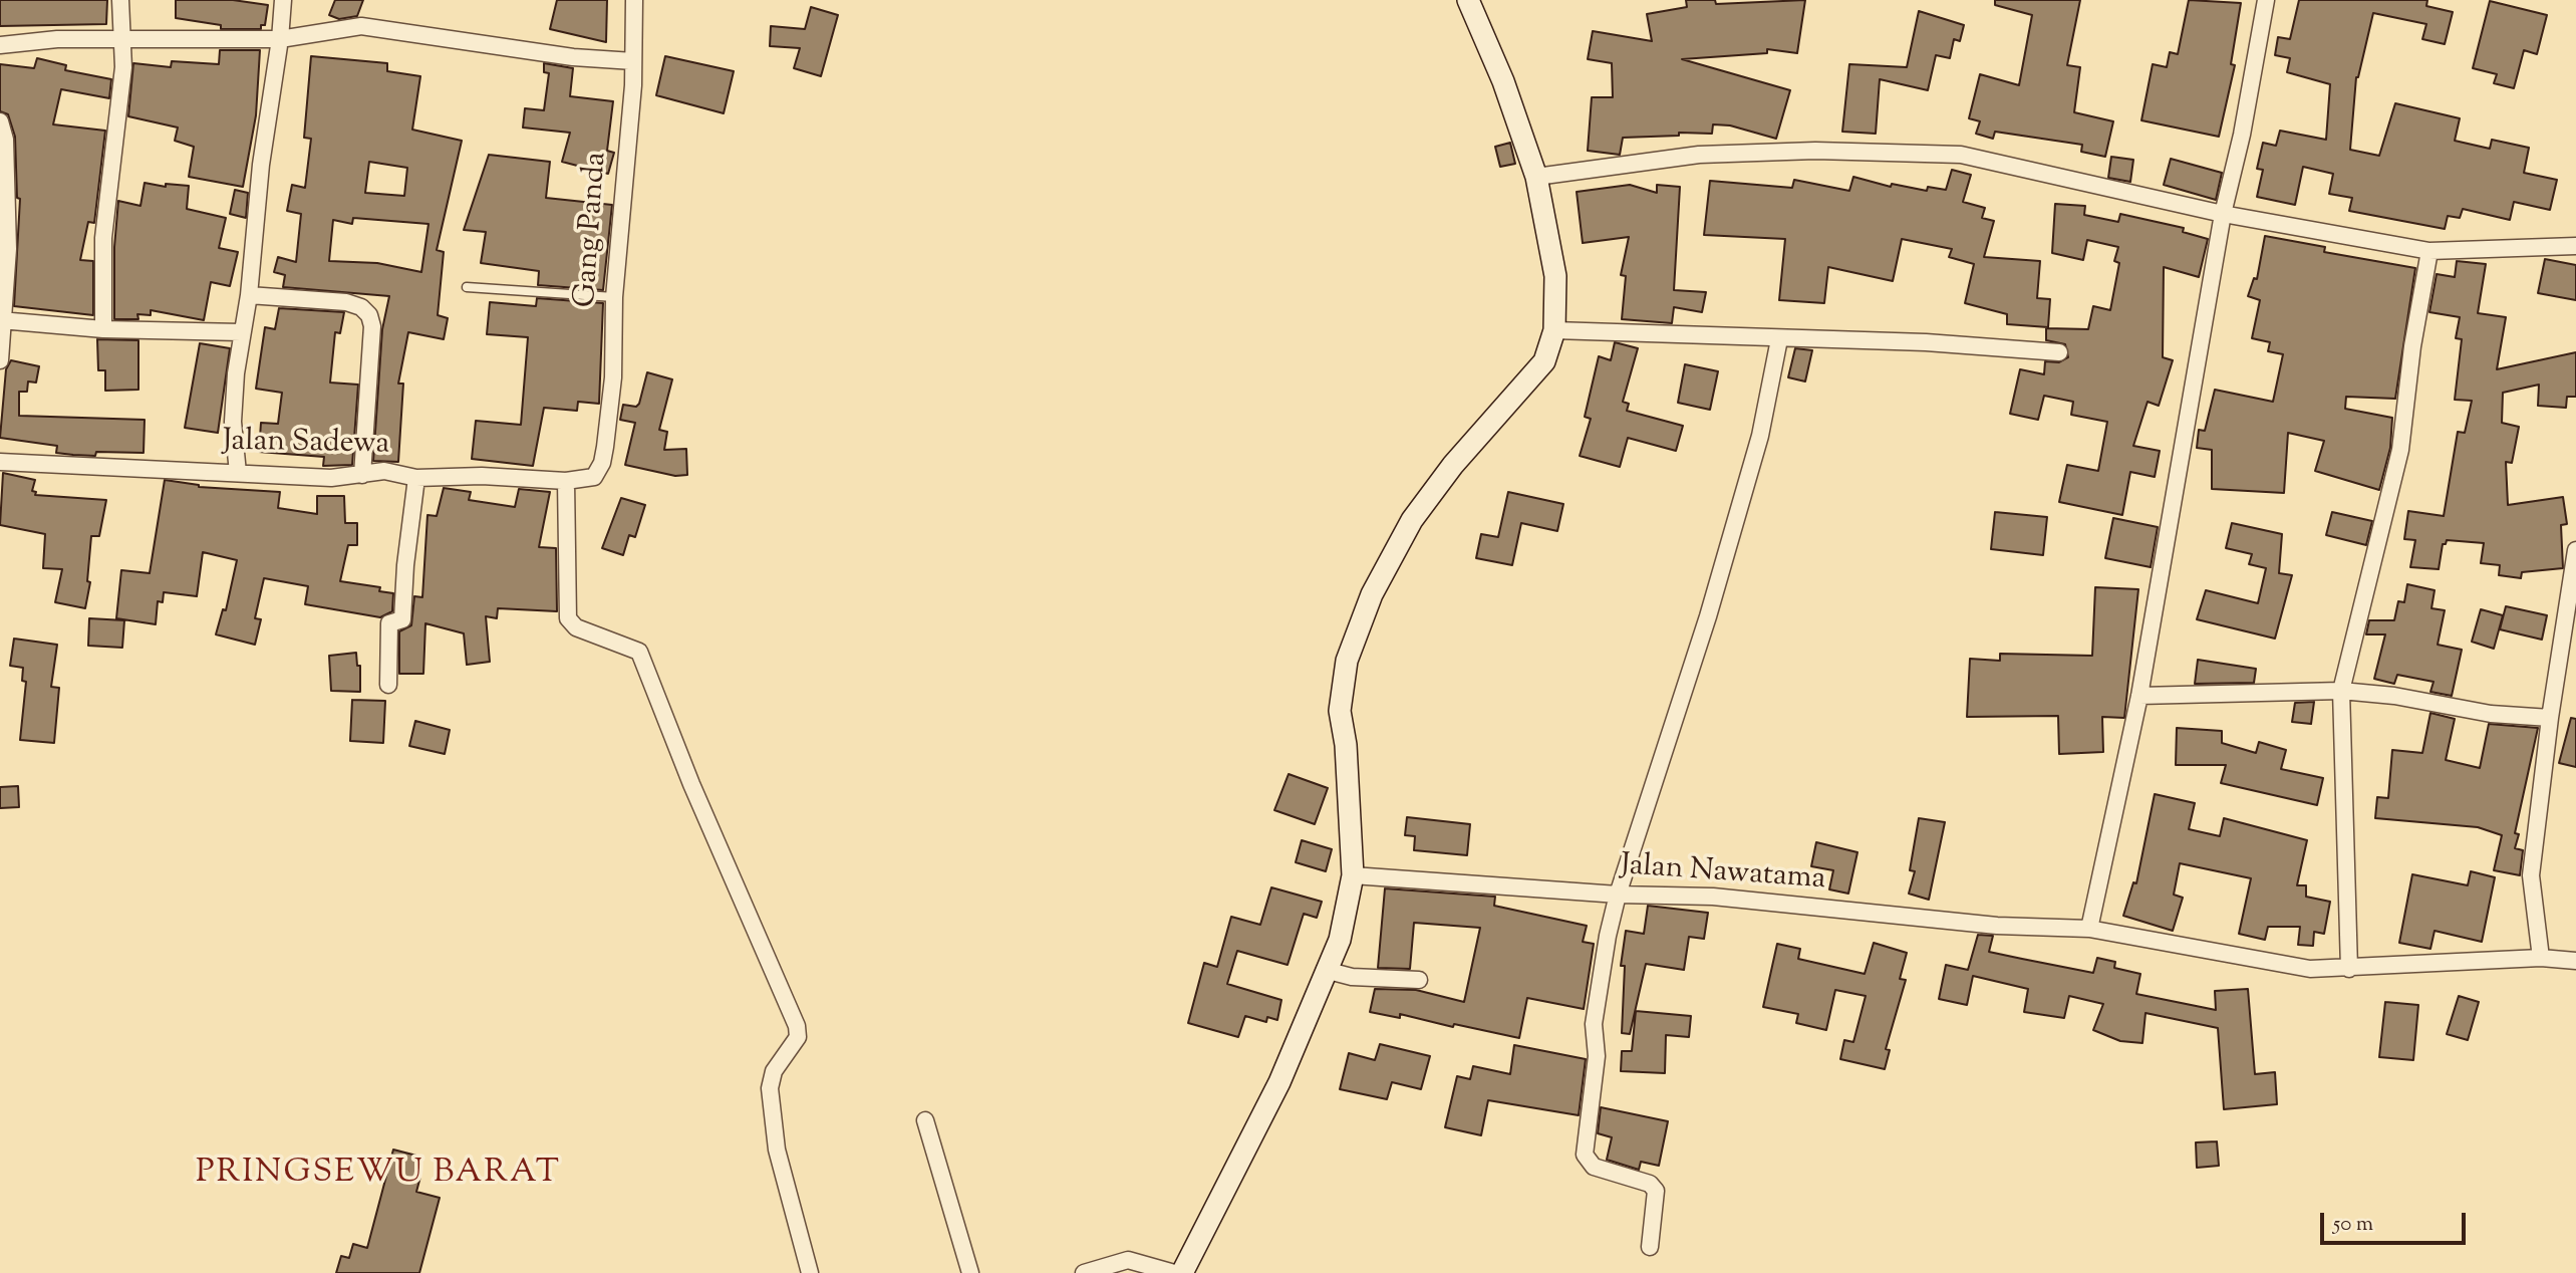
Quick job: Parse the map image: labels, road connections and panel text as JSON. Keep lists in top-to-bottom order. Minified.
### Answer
{"streets":{"street":["Gang Panda","Jalan Sadewa","Jalan Nawatama"]},"crossings":[["Gang Panda","Jalan Sadewa"]],"districts":["PRINGSEWU BARAT"],"scale_bar":"50 m"}
